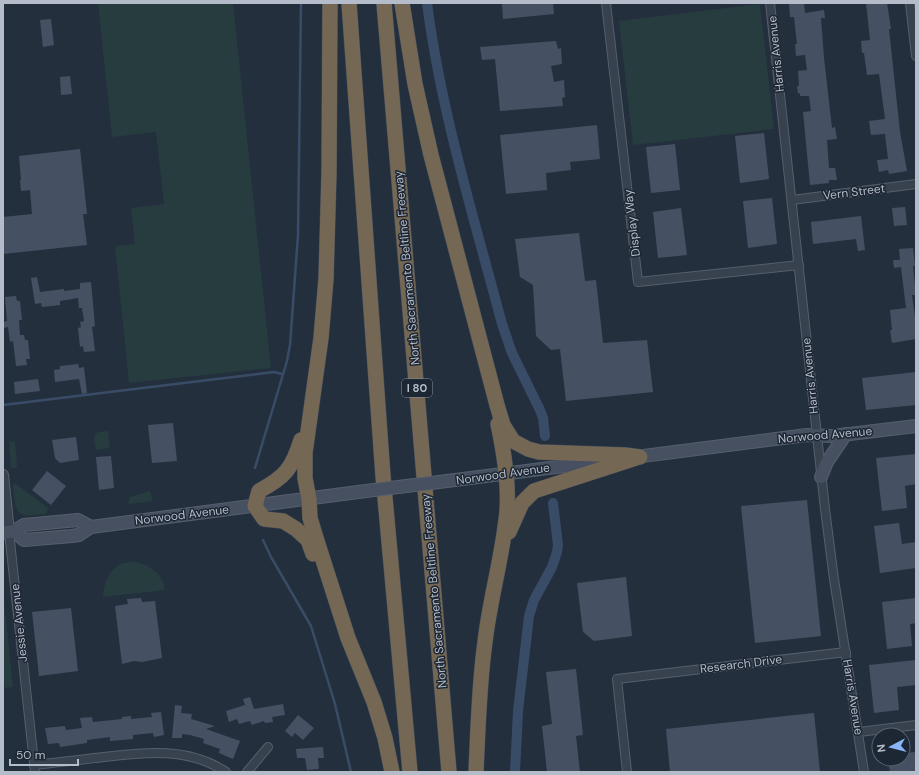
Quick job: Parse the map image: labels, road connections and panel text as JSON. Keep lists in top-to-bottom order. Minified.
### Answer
{"streets":{"highway":["North Sacramento Beltline Freeway","I 80"],"main road":["Norwood Avenue"],"street":["Harris Avenue","Vern Street","Display Way","Jessie Avenue","Research Drive"]},"crossings":[["Harris Avenue","Vern Street"],["Harris Avenue","Display Way"],["Harris Avenue","Norwood Avenue"],["Harris Avenue","Research Drive"],["Norwood Avenue","Jessie Avenue"]],"scale_bar":"50 m","north":"left"}
